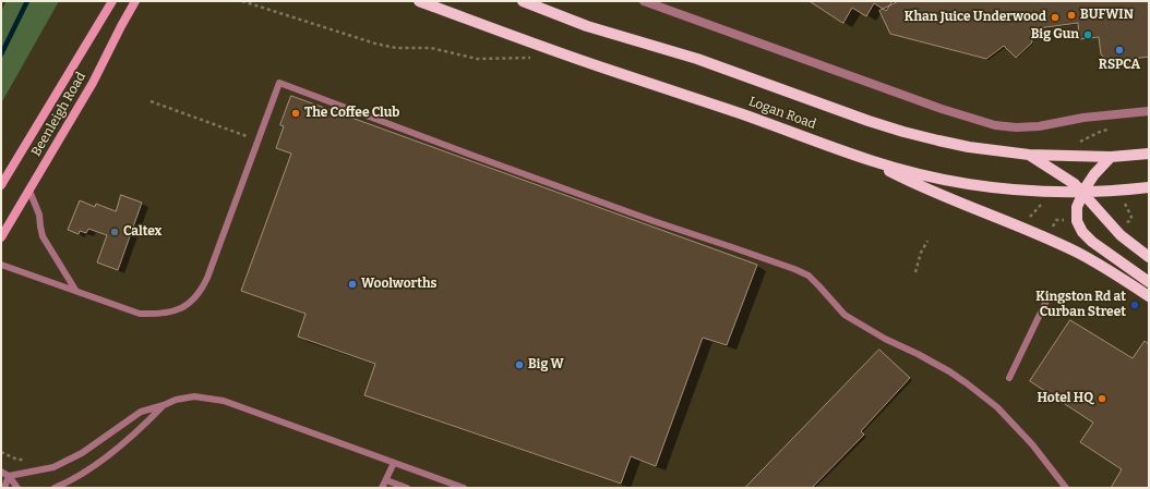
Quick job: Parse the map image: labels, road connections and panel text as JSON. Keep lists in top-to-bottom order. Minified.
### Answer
{"streets":{"main road":["Logan Road","Beenleigh Road"]},"places":["BUFWIN","Khan Juice Underwood","Big Gun","RSPCA","The Coffee Club","Caltex","Woolworths","Kingston Rd at Curban Street","Big W","Hotel HQ"]}
